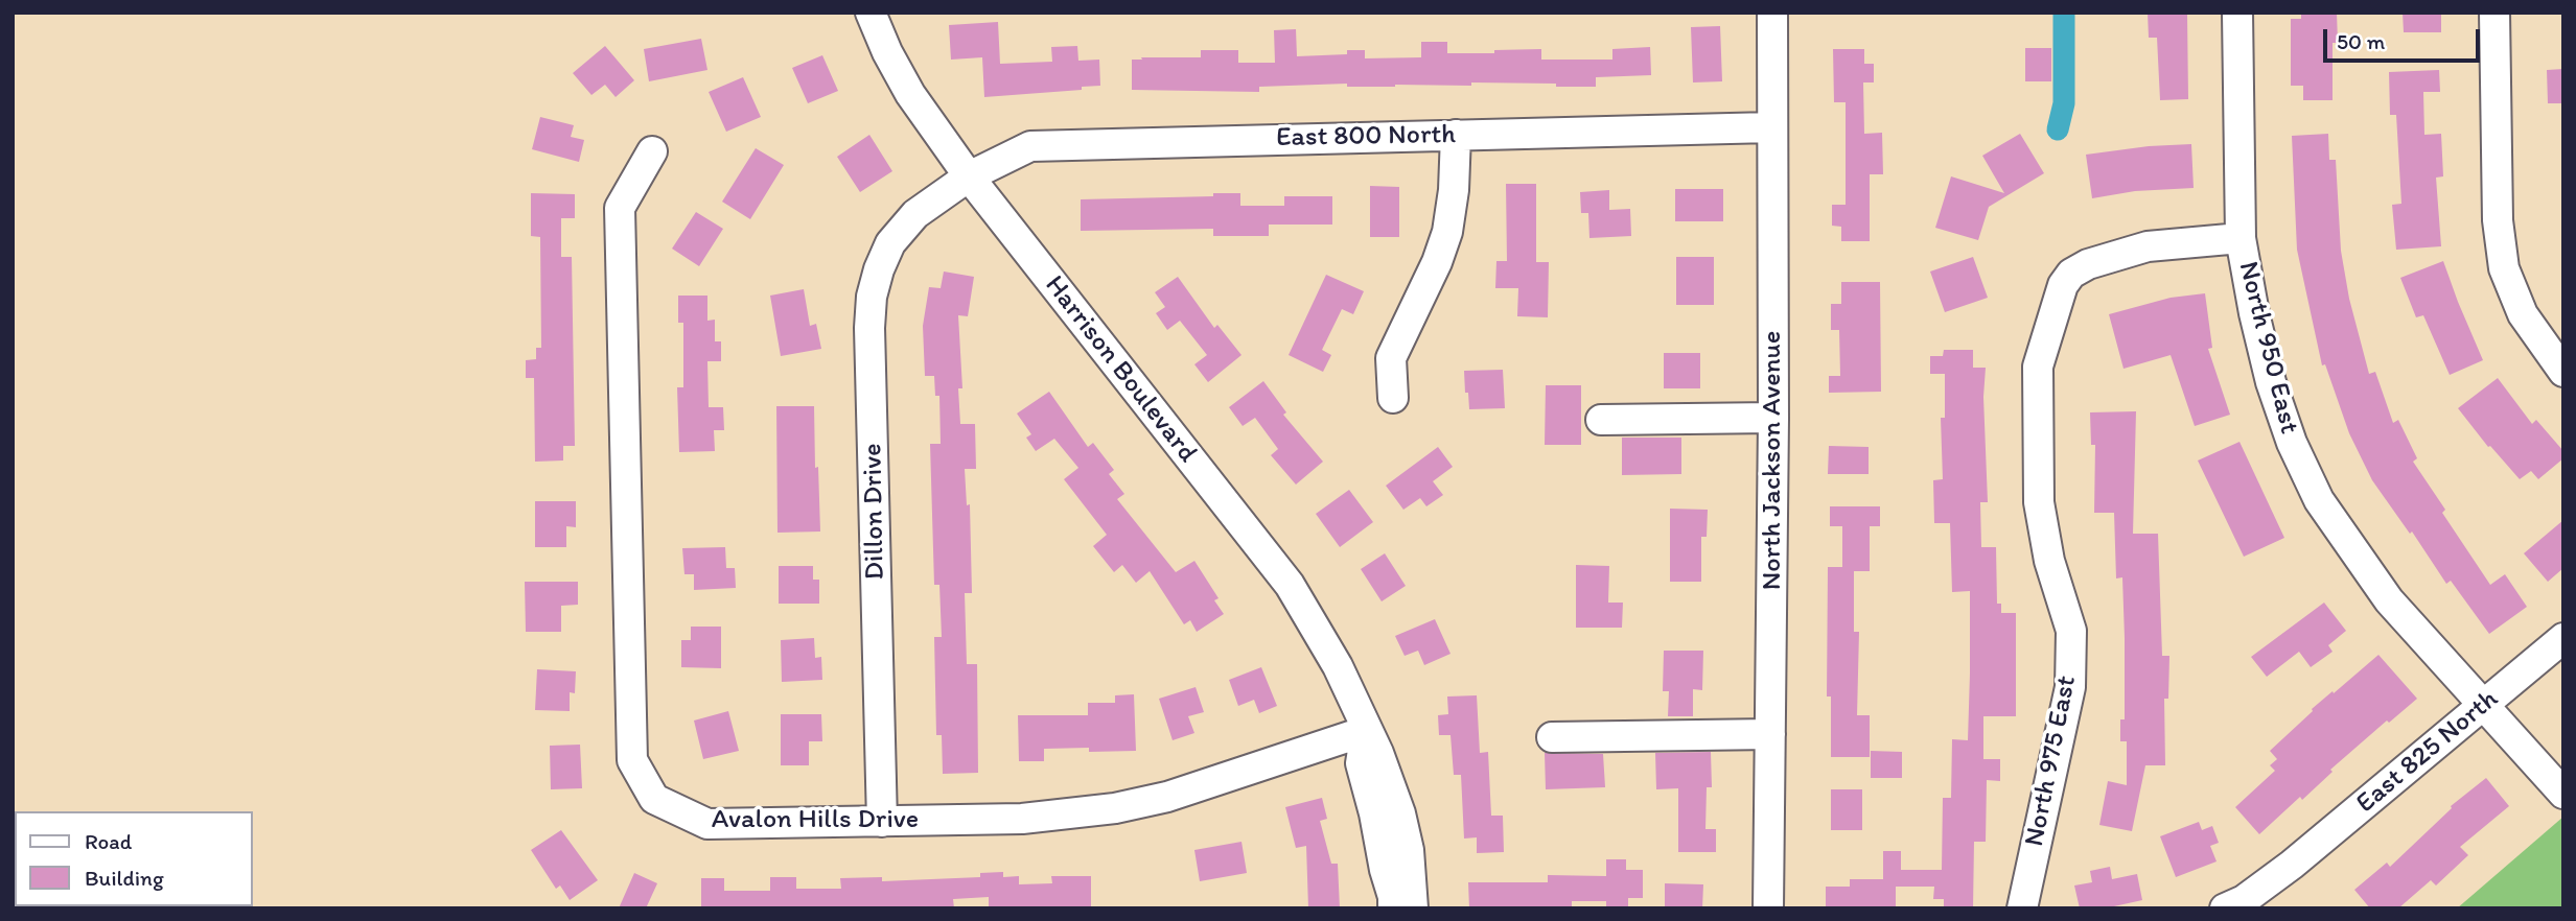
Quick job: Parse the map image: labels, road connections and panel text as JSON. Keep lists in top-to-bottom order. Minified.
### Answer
{"streets":{"street":["East 800 North","North 950 East","Harrison Boulevard","North Jackson Avenue","Dillon Drive","East 825 North","North 975 East","Avalon Hills Drive"]},"crossings":[["East 800 North","Harrison Boulevard"],["East 800 North","North Jackson Avenue"],["East 800 North","Dillon Drive"],["North 950 East","East 825 North"],["North 950 East","North 975 East"],["Harrison Boulevard","Avalon Hills Drive"],["Dillon Drive","Avalon Hills Drive"]],"legend":["Road","Building"],"scale_bar":"50 m"}
